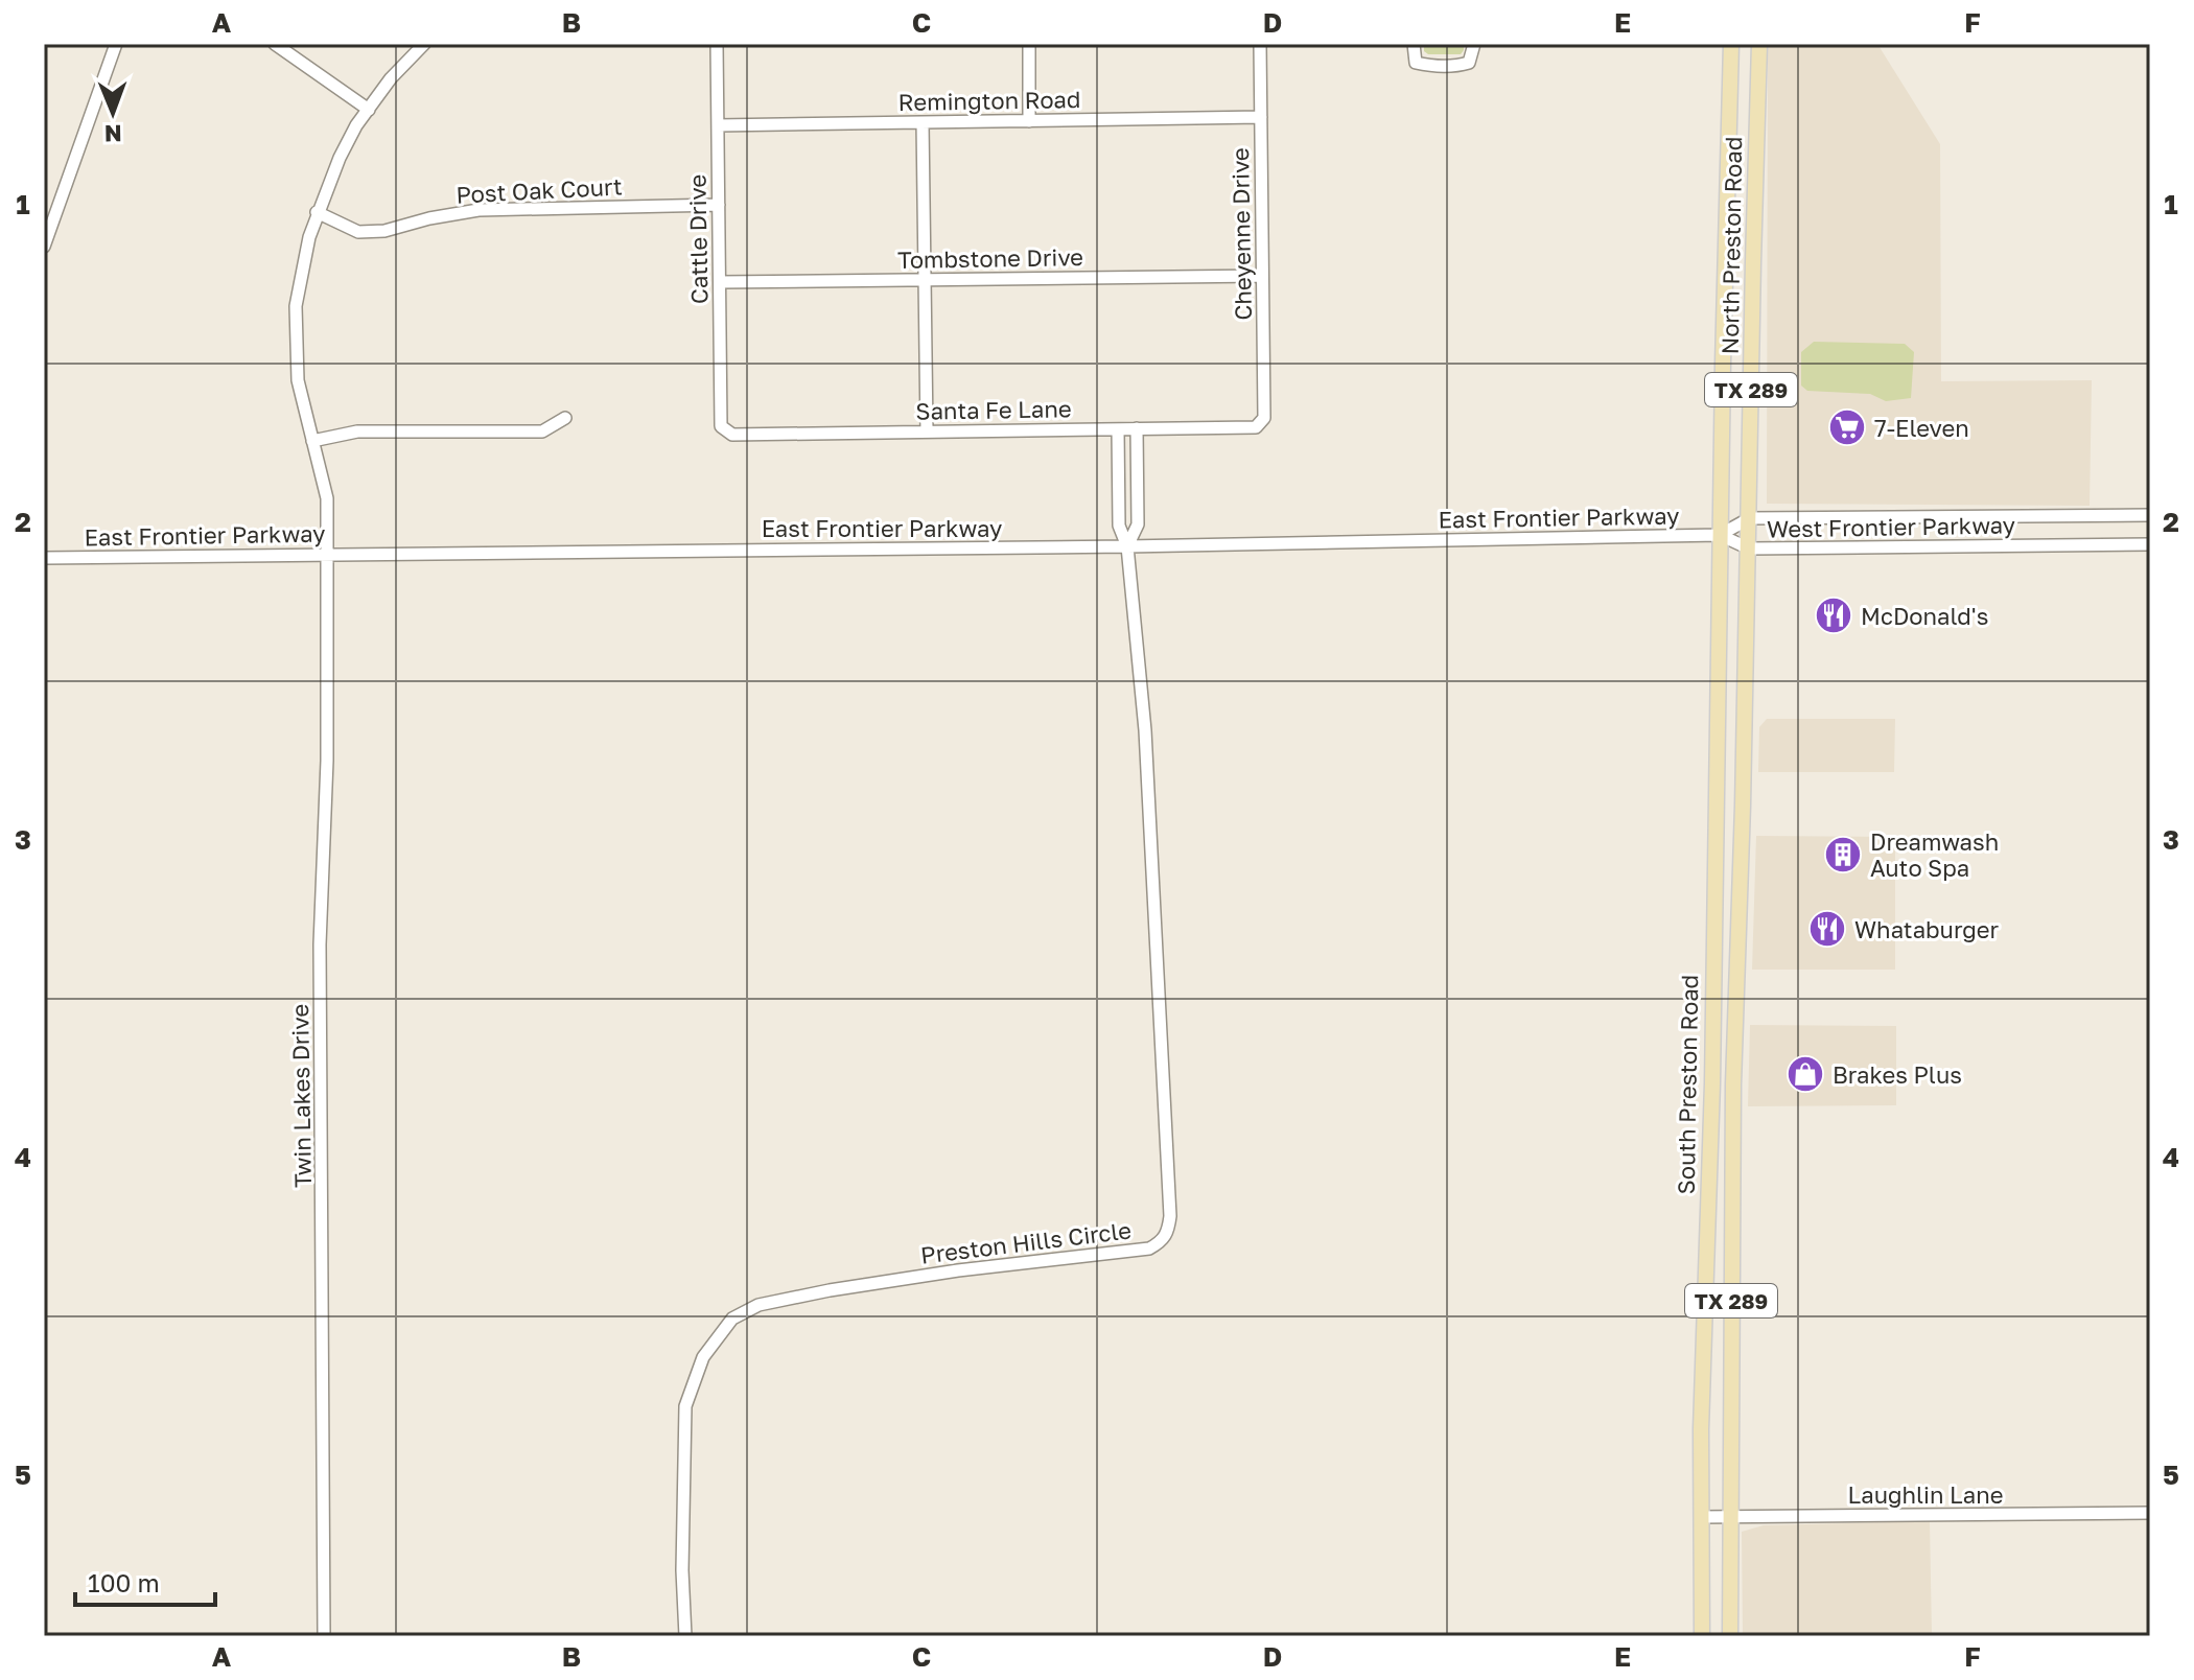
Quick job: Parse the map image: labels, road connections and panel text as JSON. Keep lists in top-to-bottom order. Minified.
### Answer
{"streets":{"main road":["North Preston Road","TX 289","South Preston Road"],"street":["Remington Road","Post Oak Court","Cheyenne Drive","Cattle Drive","Tombstone Drive","Santa Fe Lane","East Frontier Parkway","West Frontier Parkway","Twin Lakes Drive","Preston Hills Circle","Laughlin Lane"]},"crossings":[["Remington Road","Cheyenne Drive"],["Remington Road","Cattle Drive"],["Post Oak Court","Cattle Drive"],["Post Oak Court","Twin Lakes Drive"],["Cheyenne Drive","Tombstone Drive"],["Cheyenne Drive","Santa Fe Lane"],["Cattle Drive","Tombstone Drive"],["Cattle Drive","Santa Fe Lane"],["North Preston Road","East Frontier Parkway"],["North Preston Road","West Frontier Parkway"],["North Preston Road","South Preston Road"],["East Frontier Parkway","West Frontier Parkway"],["East Frontier Parkway","South Preston Road"],["East Frontier Parkway","Twin Lakes Drive"],["East Frontier Parkway","Preston Hills Circle"],["West Frontier Parkway","South Preston Road"],["South Preston Road","Laughlin Lane"]],"places":{"supermarket":["7-Eleven"],"restaurant":["McDonald's","Whataburger"],"building":["Dreamwash Auto Spa"],"shop":["Brakes Plus"]},"scale_bar":"100 m","north":"bottom","grid":{"columns":["A","B","C","D","E","F"],"rows":["1","2","3","4","5"]}}
